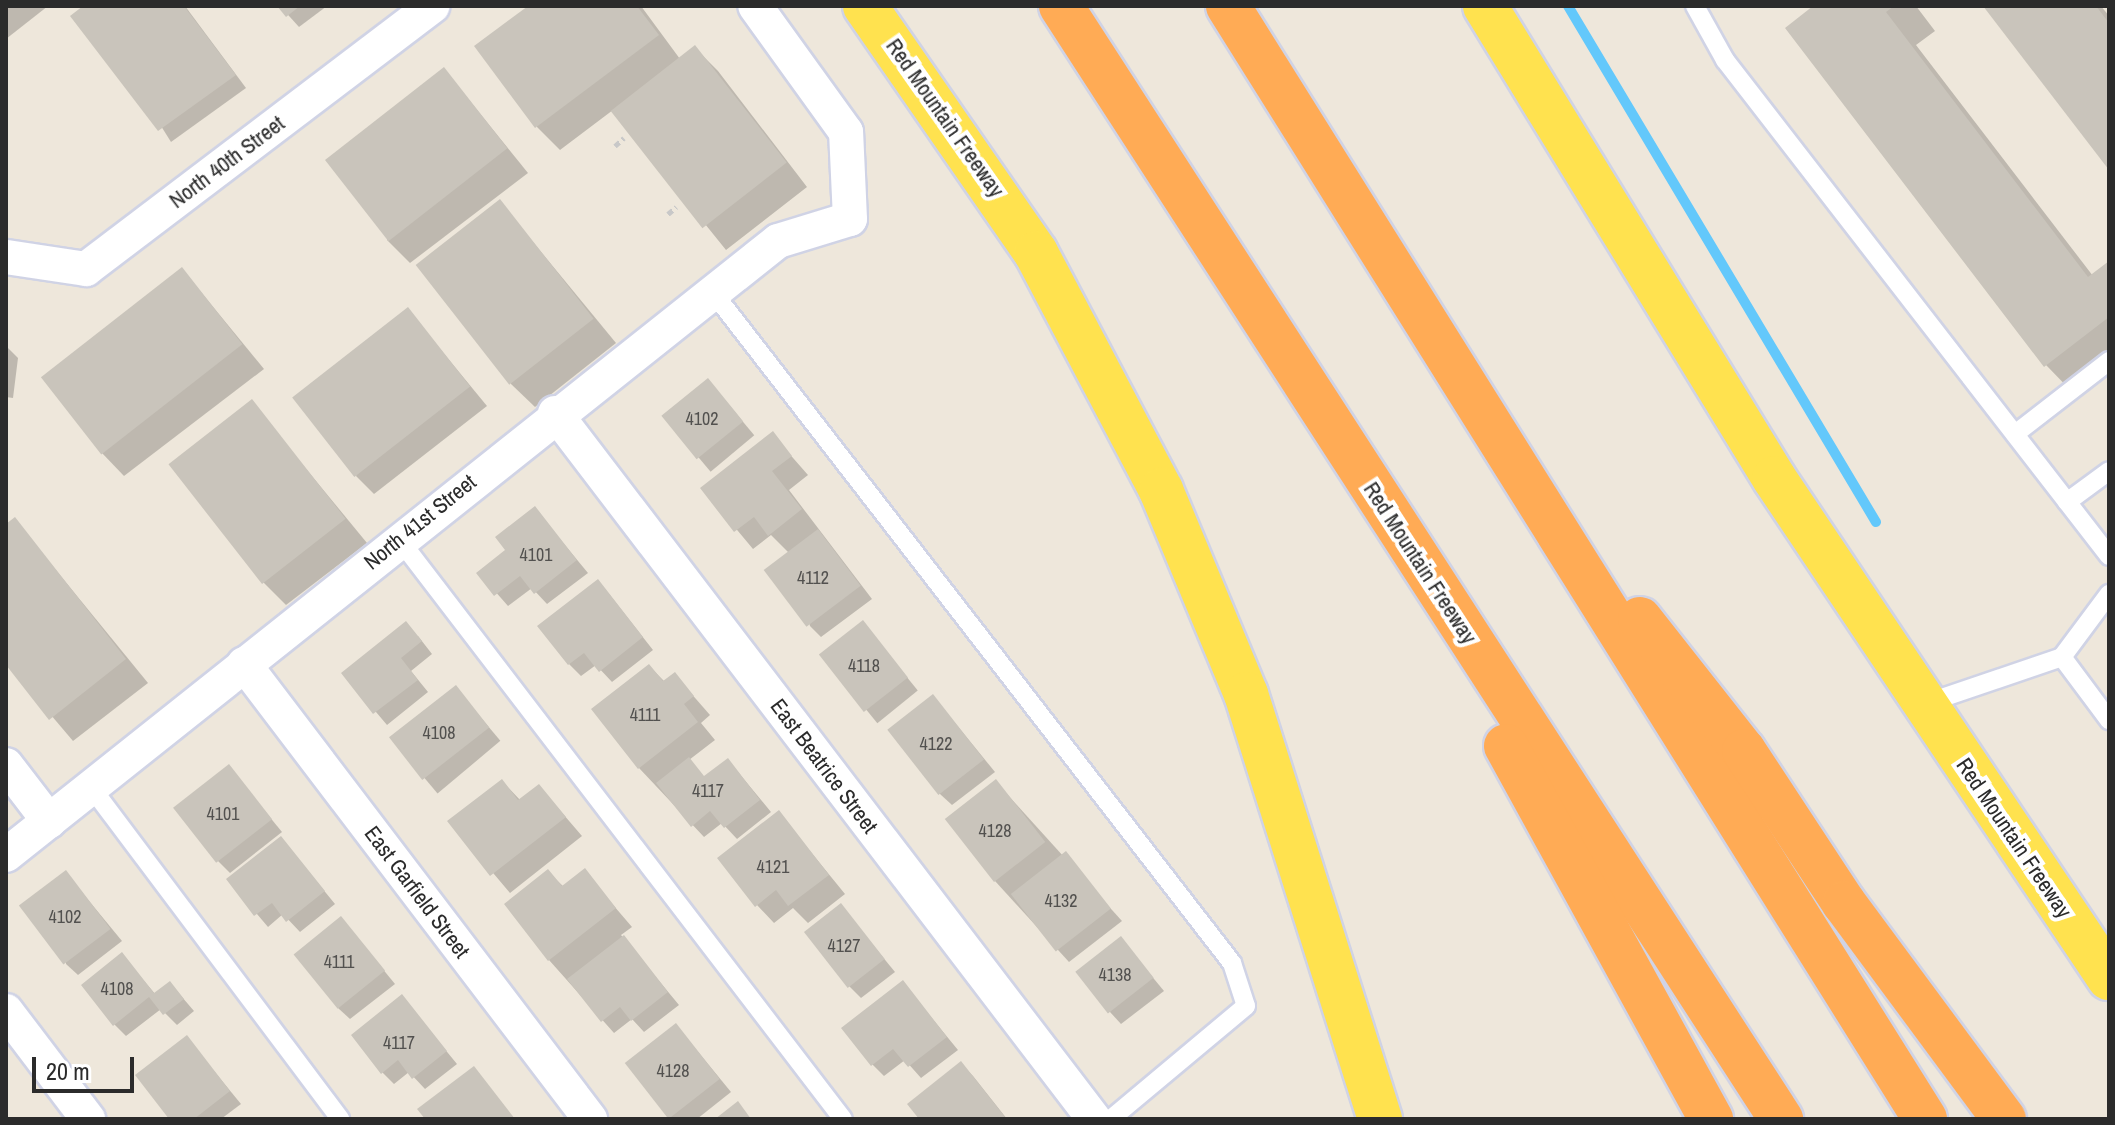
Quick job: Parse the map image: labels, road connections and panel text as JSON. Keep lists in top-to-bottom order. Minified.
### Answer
{"streets":{"highway":["Red Mountain Freeway"],"street":["North 40th Street","North 41st Street","East Beatrice Street","East Garfield Street"]},"crossings":[["North 41st Street","East Beatrice Street"],["North 41st Street","East Garfield Street"]],"house_numbers":["4102","4101","4112","4118","4111","4108","4122","4117","4101","4128","4121","4132","4102","4127","4111","4138","4108","4117","4128"],"scale_bar":"20 m"}
